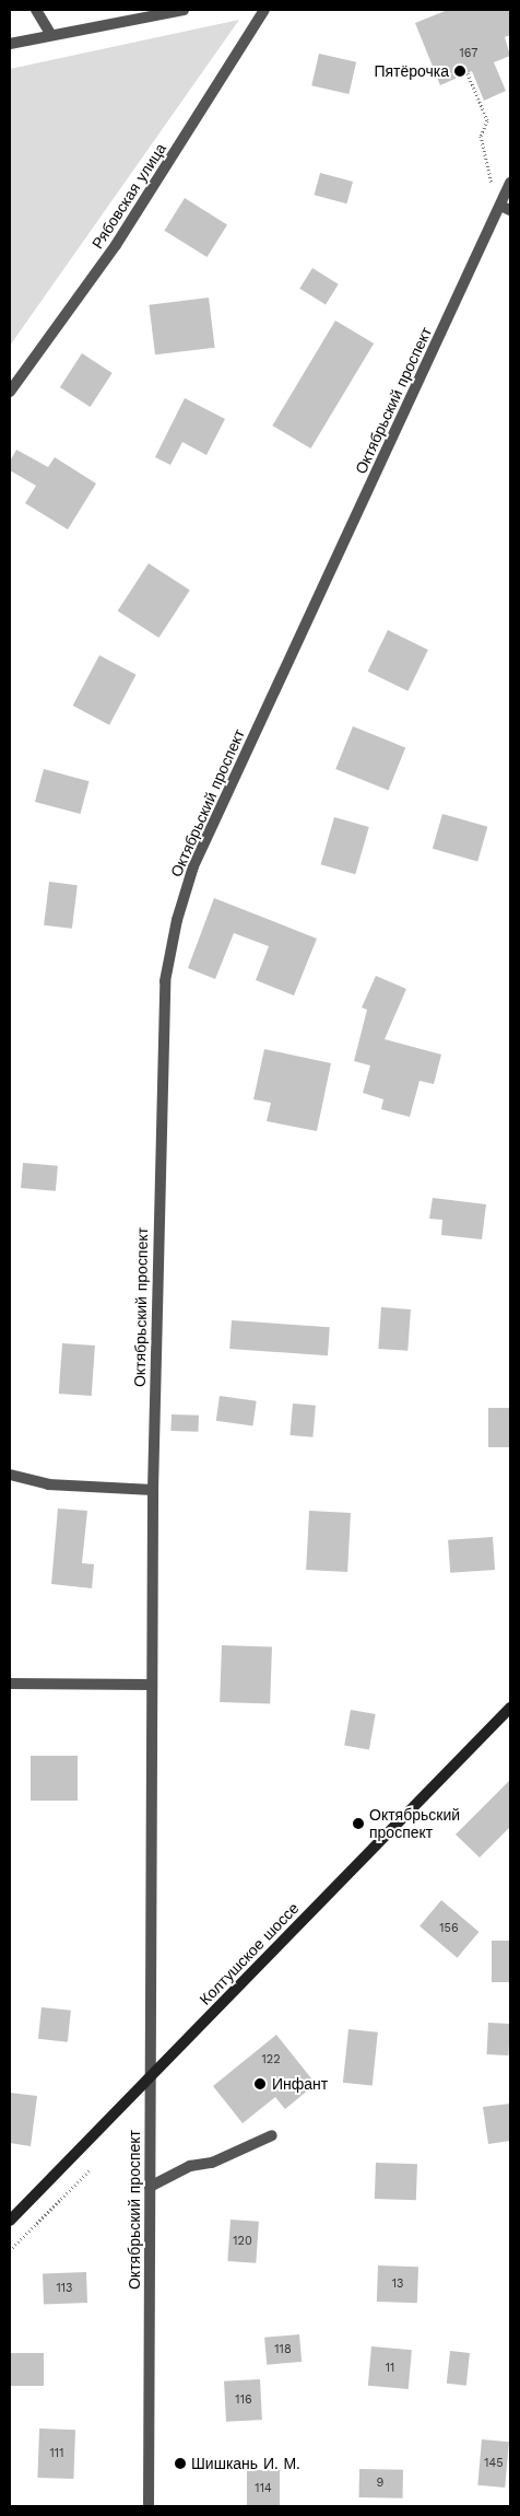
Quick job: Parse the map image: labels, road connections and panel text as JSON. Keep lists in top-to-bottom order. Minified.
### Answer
{"streets":{"main road":["Колтушское шоссе"],"street":["Рябовская улица","Октябрьский проспект"]},"crossings":[["Октябрьский проспект","Колтушское шоссе"]],"places":["Пятёрочка","Октябрьский проспект","Инфант","Шишкань И. М."],"house_numbers":["167","156","122","120","13","113","118","11","116","111","145","9","114"]}
